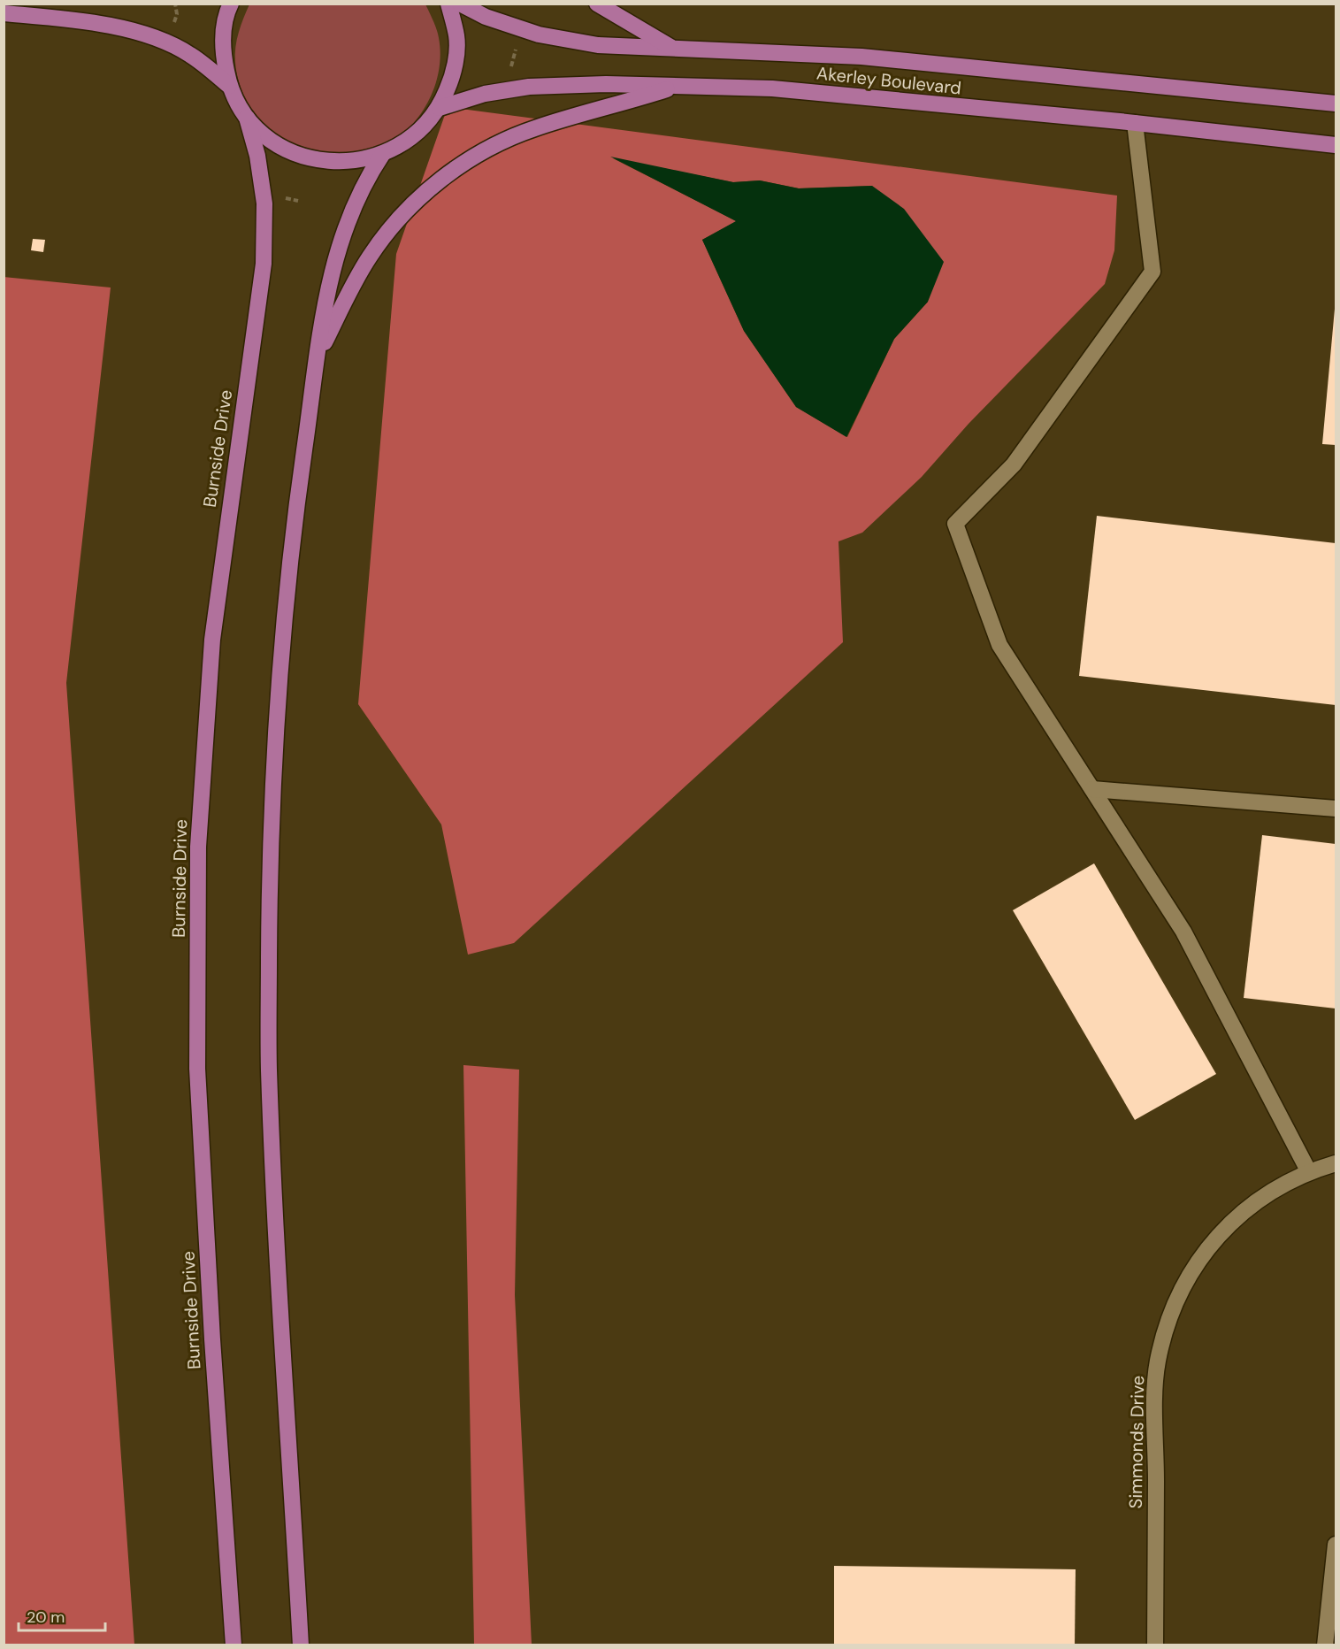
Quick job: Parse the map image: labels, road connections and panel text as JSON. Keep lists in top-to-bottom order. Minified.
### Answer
{"streets":{"main road":["Akerley Boulevard","Burnside Drive"],"street":["Simmonds Drive"]},"scale_bar":"20 m"}
